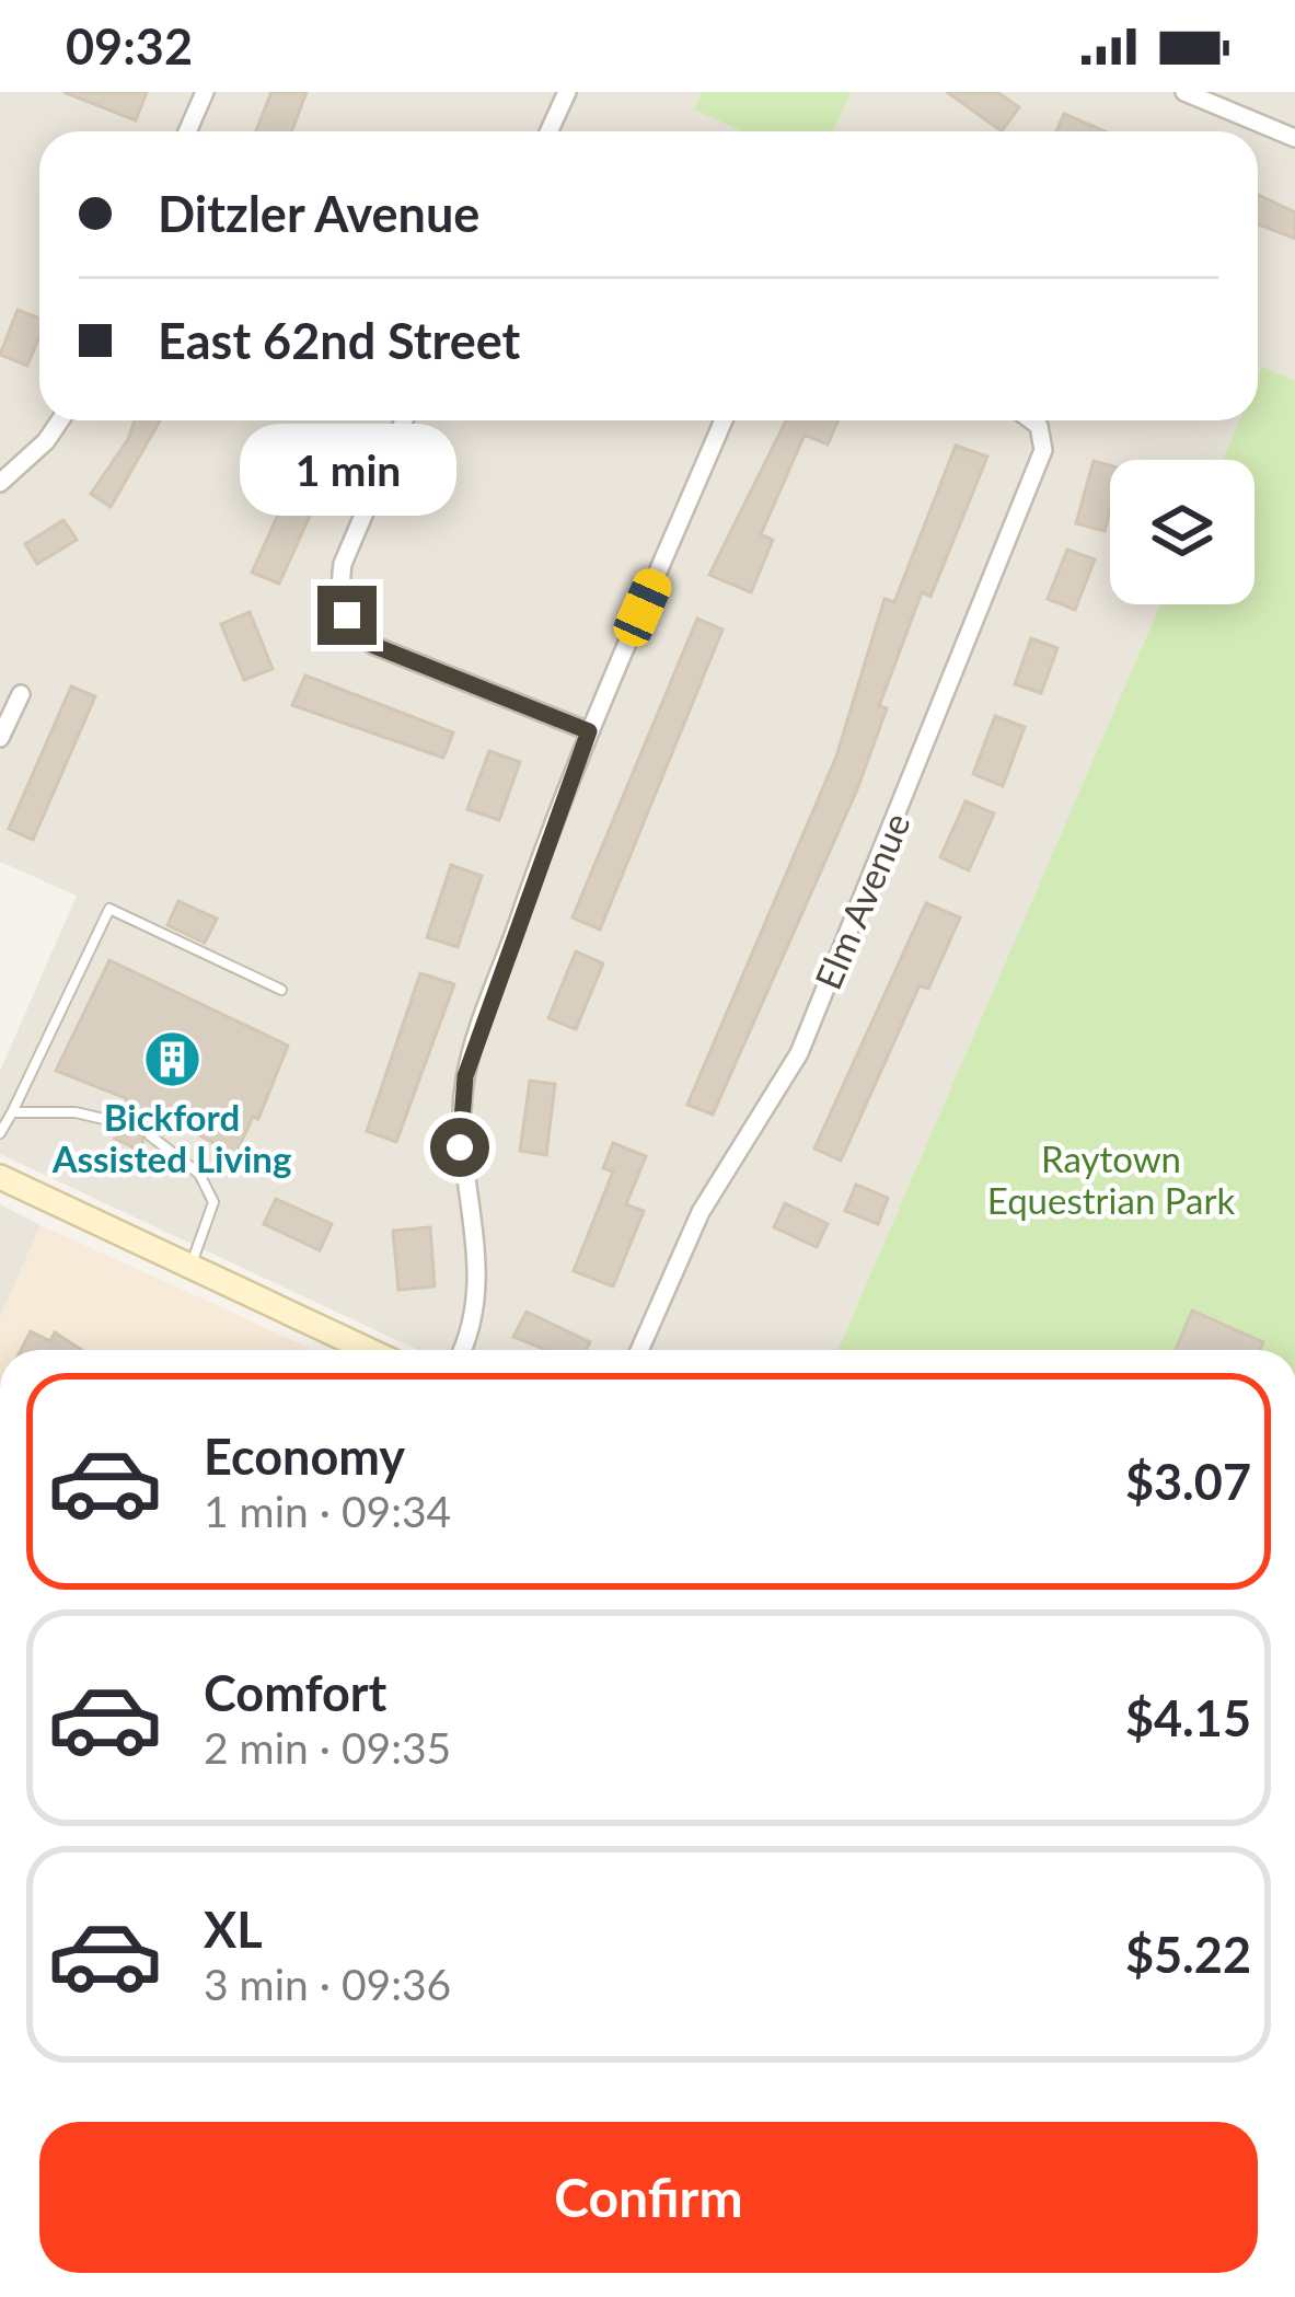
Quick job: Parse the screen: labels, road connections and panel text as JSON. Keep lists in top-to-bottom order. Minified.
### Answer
{"streets":{"street":["Elm Avenue"]},"parks":["Raytown Equestrian Park"],"places":{"building":["Bickford Assisted Living"]},"page":{"status":"09:32","banner":["Ditzler Avenue","East 62nd Street"],"bubble":"1 min","list":[{"name":"Economy","note":"1 min · 09:34","value":"$3.07"},{"name":"Comfort","note":"2 min · 09:35","value":"$4.15"},{"name":"XL","note":"3 min · 09:36","value":"$5.22"}],"buttons":"Confirm"}}
